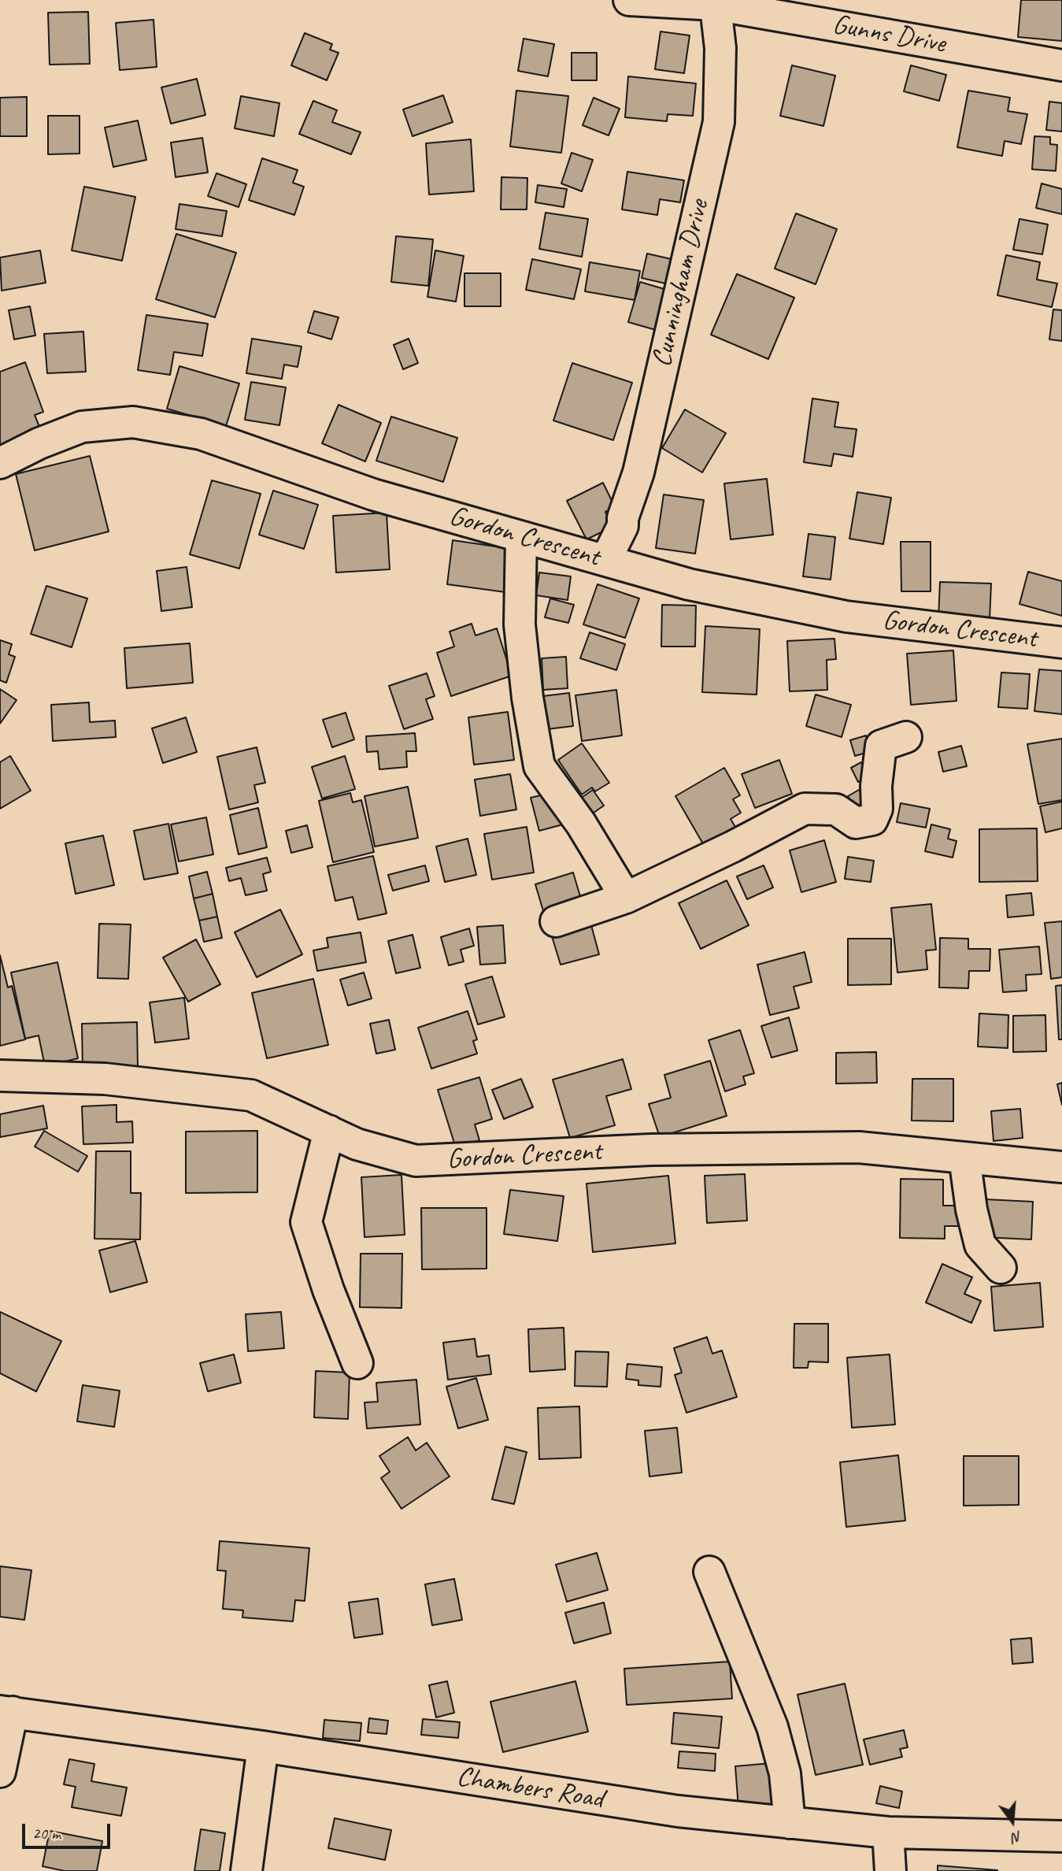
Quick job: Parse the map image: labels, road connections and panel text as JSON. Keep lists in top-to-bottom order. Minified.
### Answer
{"streets":{"street":["Gunns Drive","Cunningham Drive","Gordon Crescent","Chambers Road"]},"crossings":[["Gunns Drive","Cunningham Drive"],["Cunningham Drive","Gordon Crescent"]],"scale_bar":"20 m","north":"bottom"}
